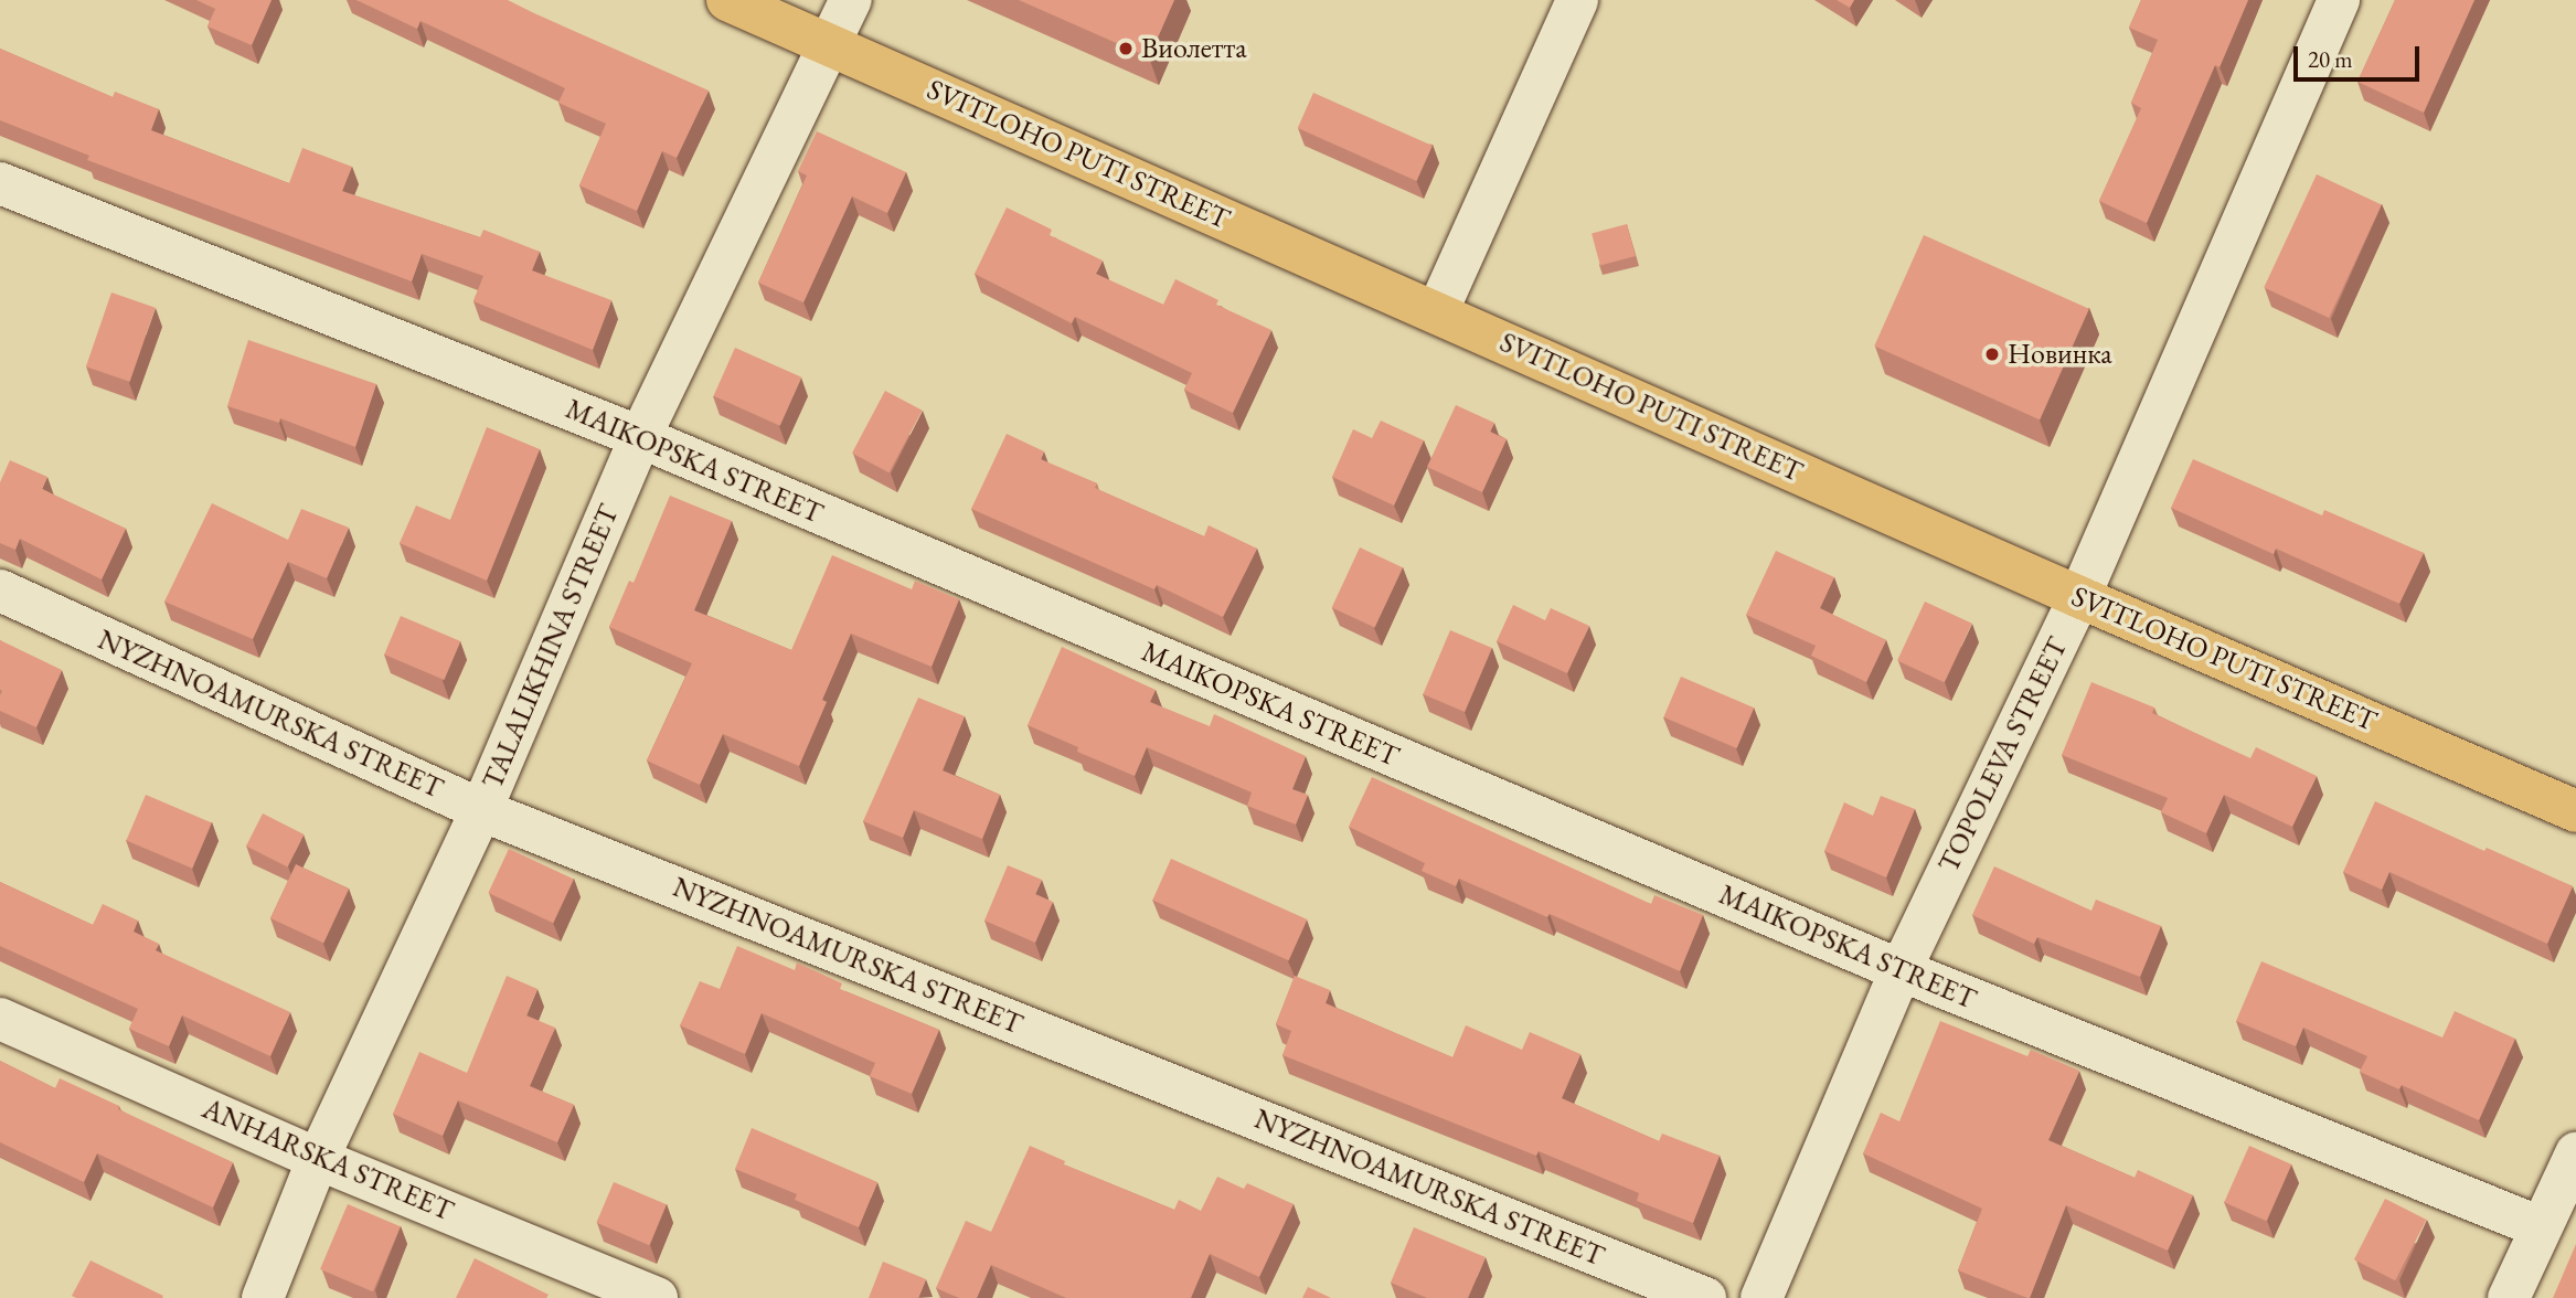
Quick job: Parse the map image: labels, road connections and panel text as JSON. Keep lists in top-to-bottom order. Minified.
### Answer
{"streets":{"main road":["SVITLOHO PUTI STREET"],"street":["MAIKOPSKA STREET","TALALIKHINA STREET","NYZHNOAMURSKA STREET","TOPOLEVA STREET","ANHARSKA STREET"]},"crossings":[["SVITLOHO PUTI STREET","TALALIKHINA STREET"],["SVITLOHO PUTI STREET","TOPOLEVA STREET"],["MAIKOPSKA STREET","TALALIKHINA STREET"],["MAIKOPSKA STREET","TOPOLEVA STREET"],["TALALIKHINA STREET","NYZHNOAMURSKA STREET"],["TALALIKHINA STREET","ANHARSKA STREET"]],"places":["Виолетта","Новинка"],"scale_bar":"20 m"}
